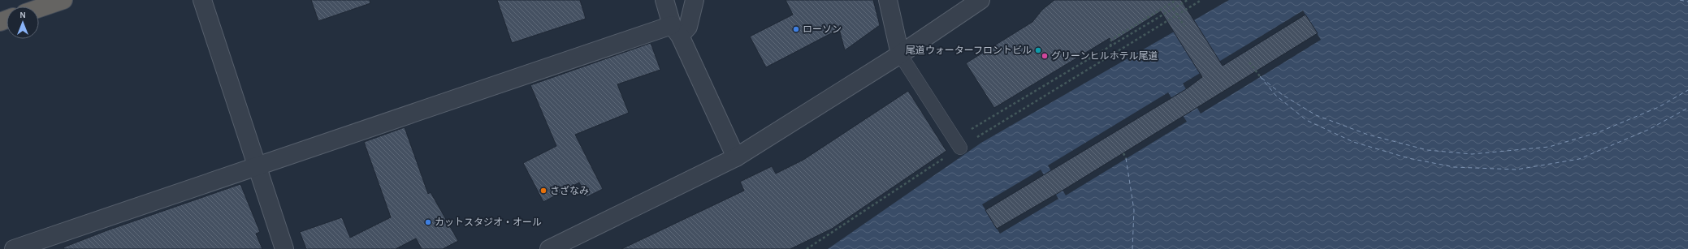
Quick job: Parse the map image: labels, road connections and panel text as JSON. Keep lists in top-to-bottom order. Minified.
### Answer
{"places":["ローソン","尾道ウォーターフロントビル","グリーンヒルホテル尾道","さざなみ","カットスタジオ・オール"],"north":"top"}
